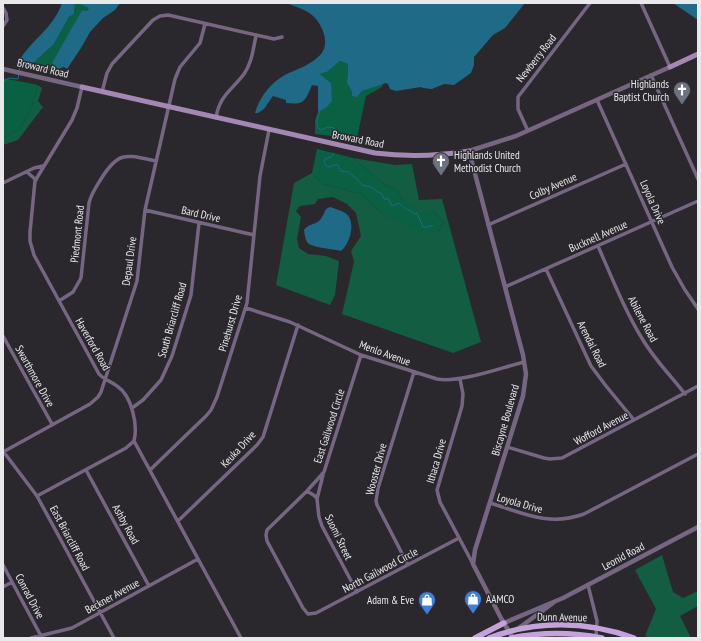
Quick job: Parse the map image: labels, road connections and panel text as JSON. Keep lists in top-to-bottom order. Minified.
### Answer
{"streets":{"main road":["Broward Road","Dunn Avenue"],"street":["Newberry Road","Colby Avenue","Loyola Drive","Bard Drive","Piedmont Road","Bucknell Avenue","Depaul Drive","Abilene Road","South Briarcliff Road","Pinehurst Drive","Haverford Road","Arendal Road","Menlo Avenue","Swarthmore Drive","Biscayne Boulevard","East Gailwood Circle","Wofford Avenue","Keuka Drive","Ithaca Drive","Wooster Drive","Ashby Road","Suomi Street","East Briarcliff Road","Leonid Road","North Gailwood Circle","Conrad Drive","Beckner Avenue"]},"crossings":[["Newberry Road","Broward Road"],["Broward Road","Loyola Drive"],["Broward Road","Depaul Drive"],["Broward Road","Pinehurst Drive"],["Broward Road","Haverford Road"],["Broward Road","Biscayne Boulevard"],["Colby Avenue","Loyola Drive"],["Colby Avenue","Biscayne Boulevard"],["Loyola Drive","Bucknell Avenue"],["Loyola Drive","Biscayne Boulevard"],["Bard Drive","Depaul Drive"],["Bard Drive","South Briarcliff Road"],["Bard Drive","Pinehurst Drive"],["Piedmont Road","Depaul Drive"],["Piedmont Road","Haverford Road"],["Bucknell Avenue","Abilene Road"],["Bucknell Avenue","Arendal Road"],["Bucknell Avenue","Biscayne Boulevard"],["Depaul Drive","Haverford Road"],["Depaul Drive","Swarthmore Drive"],["Depaul Drive","East Briarcliff Road"],["Abilene Road","Wofford Avenue"],["South Briarcliff Road","Haverford Road"],["Pinehurst Drive","Menlo Avenue"],["Arendal Road","Wofford Avenue"],["Menlo Avenue","Biscayne Boulevard"],["Menlo Avenue","East Gailwood Circle"],["Menlo Avenue","Keuka Drive"],["Menlo Avenue","Ithaca Drive"],["Menlo Avenue","Wooster Drive"],["Biscayne Boulevard","Wofford Avenue"],["Biscayne Boulevard","Ithaca Drive"],["East Gailwood Circle","North Gailwood Circle"],["Ithaca Drive","North Gailwood Circle"],["Wooster Drive","North Gailwood Circle"],["Ashby Road","Beckner Avenue"],["Suomi Street","North Gailwood Circle"],["East Briarcliff Road","Beckner Avenue"],["Leonid Road","Dunn Avenue"],["Conrad Drive","Beckner Avenue"]],"places":{"church":["Highlands Baptist Church","Highlands United Methodist Church"],"shop":["AAMCO","Adam & Eve"]}}
